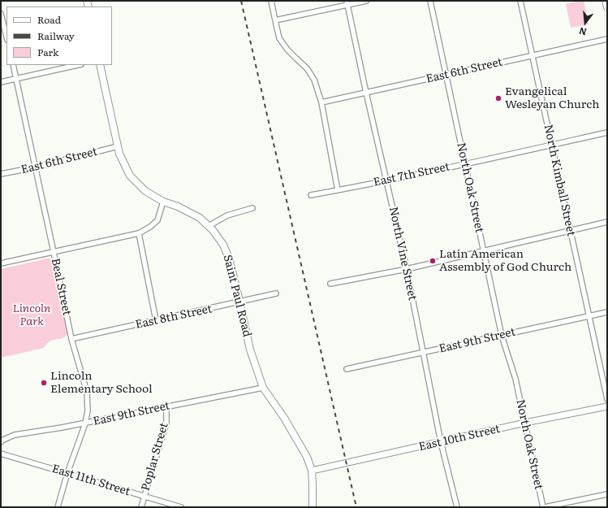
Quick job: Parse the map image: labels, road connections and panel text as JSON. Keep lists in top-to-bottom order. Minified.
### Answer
{"streets":{"main road":["Saint Paul Road"],"street":["East 6th Street","East 7th Street","North Kimball Street","North Oak Street","North Vine Street","Beal Street","East 8th Street","East 9th Street","East 10th Street","Poplar Street","East 11th Street"]},"crossings":[["East 6th Street","North Kimball Street"],["East 6th Street","North Oak Street"],["East 6th Street","North Vine Street"],["East 6th Street","Beal Street"],["East 6th Street","Saint Paul Road"],["East 7th Street","North Kimball Street"],["East 7th Street","North Oak Street"],["East 7th Street","North Vine Street"],["North Kimball Street","East 9th Street"],["North Oak Street","East 9th Street"],["North Oak Street","East 10th Street"],["North Vine Street","East 9th Street"],["North Vine Street","East 10th Street"],["Beal Street","East 8th Street"],["Beal Street","East 9th Street"],["Beal Street","East 11th Street"],["Saint Paul Road","East 8th Street"],["Saint Paul Road","East 9th Street"],["Saint Paul Road","East 10th Street"],["East 9th Street","Poplar Street"],["Poplar Street","East 11th Street"]],"parks":["Lincoln Park"],"places":["Evangelical Wesleyan Church","Latin American Assembly of God Church","Lincoln Elementary School"],"legend":["Road","Railway","Park"],"north":"bottom"}
